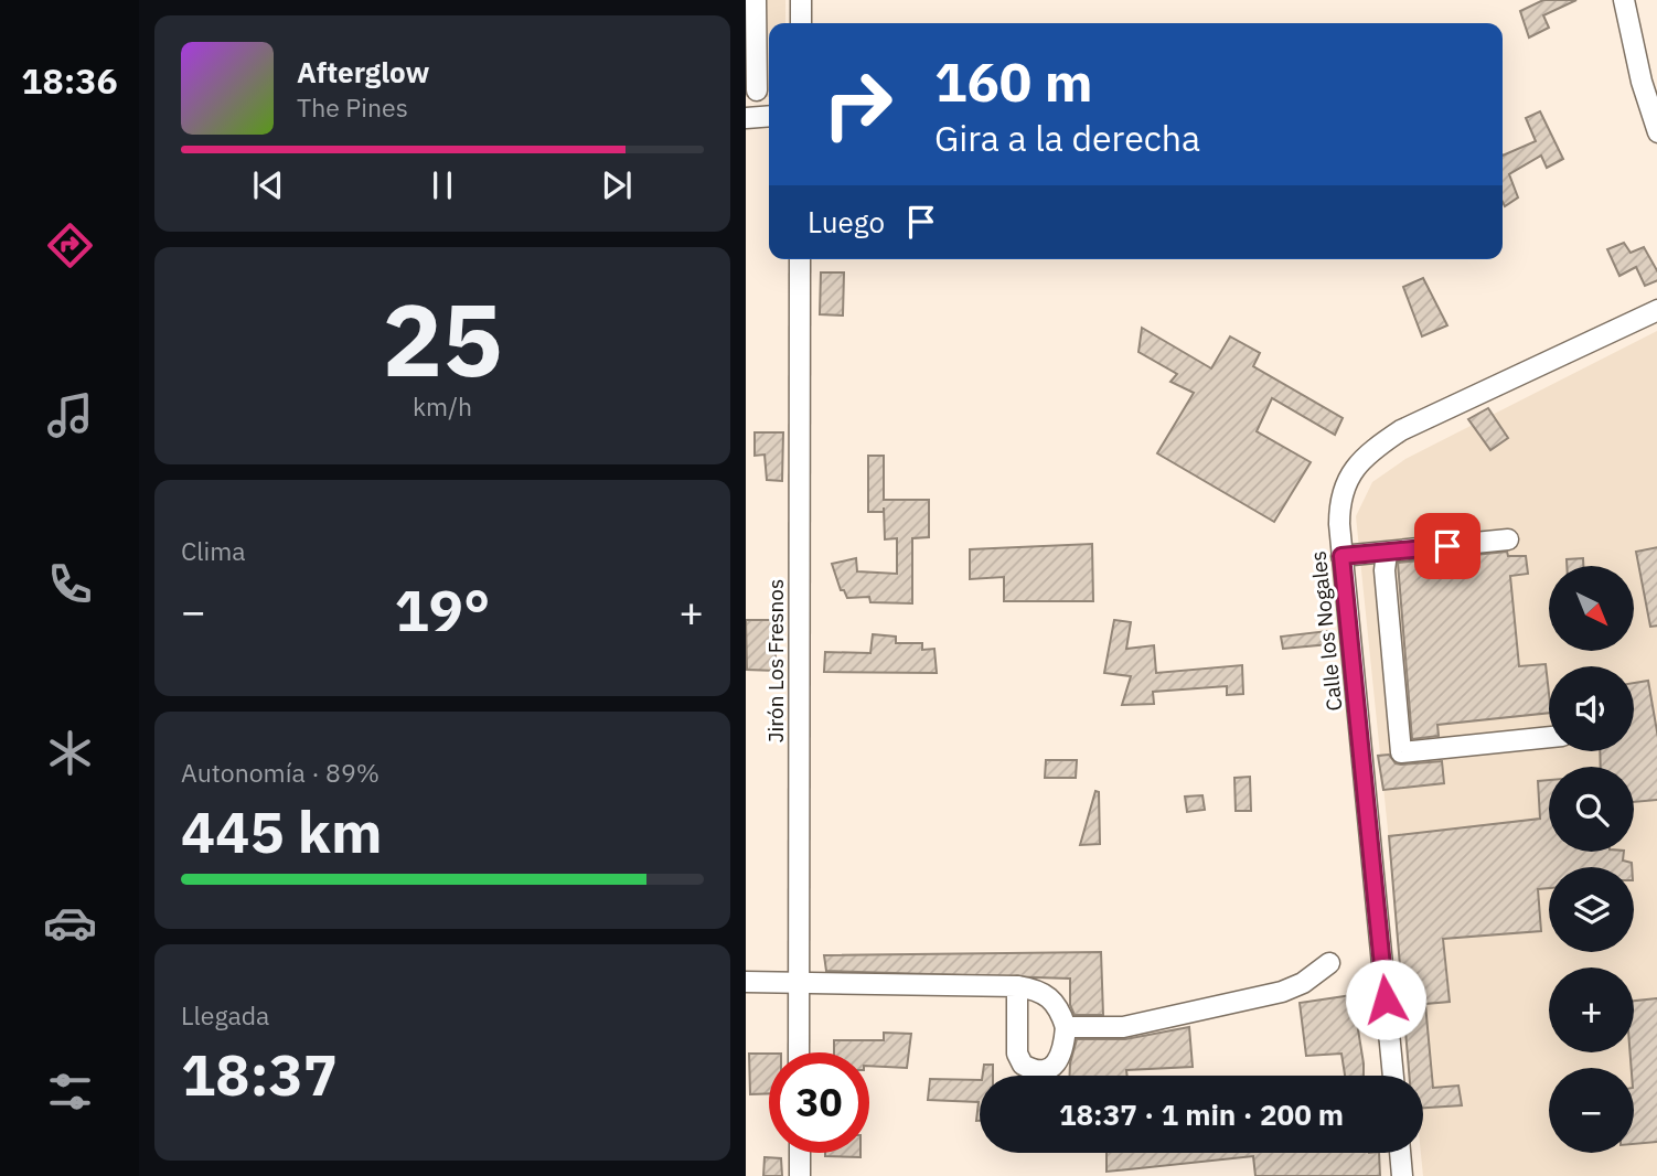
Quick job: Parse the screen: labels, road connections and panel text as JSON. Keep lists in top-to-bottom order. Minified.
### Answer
{"streets":{"street":["Calle los Nogales","Jirón Los Fresnos"]},"north":"bottom right","page":{"tabs":"18:36","turn":["160 m","Gira a la derecha"],"song":["Afterglow","The Pines"],"then":"Luego","tile":[["25","km/h"],"Clima",["Autonomía · 89%","445 km"],["Llegada","18:37"]],"map_buttons":["+","−"],"heat":["−","19°","+"],"limit":"30","trip":"18:37 · 1 min · 200 m"}}
